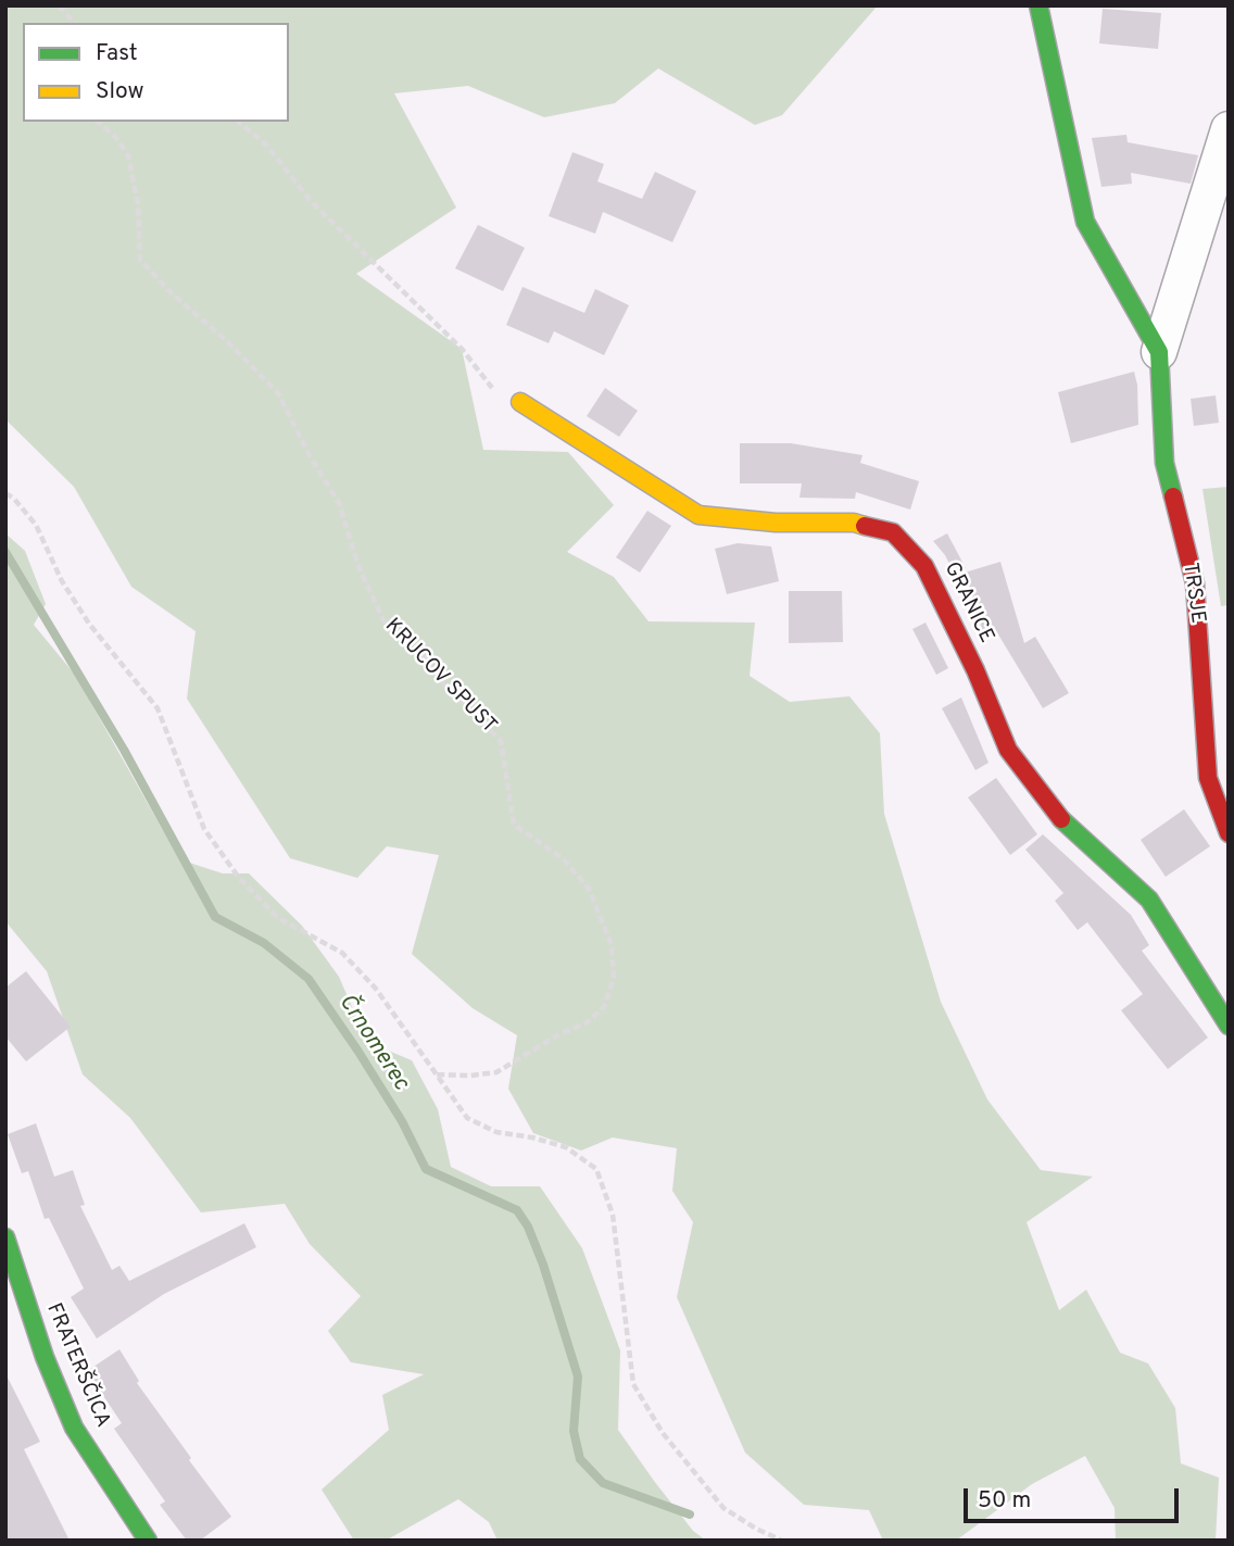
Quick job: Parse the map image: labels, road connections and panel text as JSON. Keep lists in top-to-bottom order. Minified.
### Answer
{"streets":{"street":["TRSJE","GRANICE","FRATERŠČICA"],"path":["KRUCOV SPUST"]},"water":["Črnomerec"],"legend":["Fast","Slow"],"scale_bar":"50 m"}
